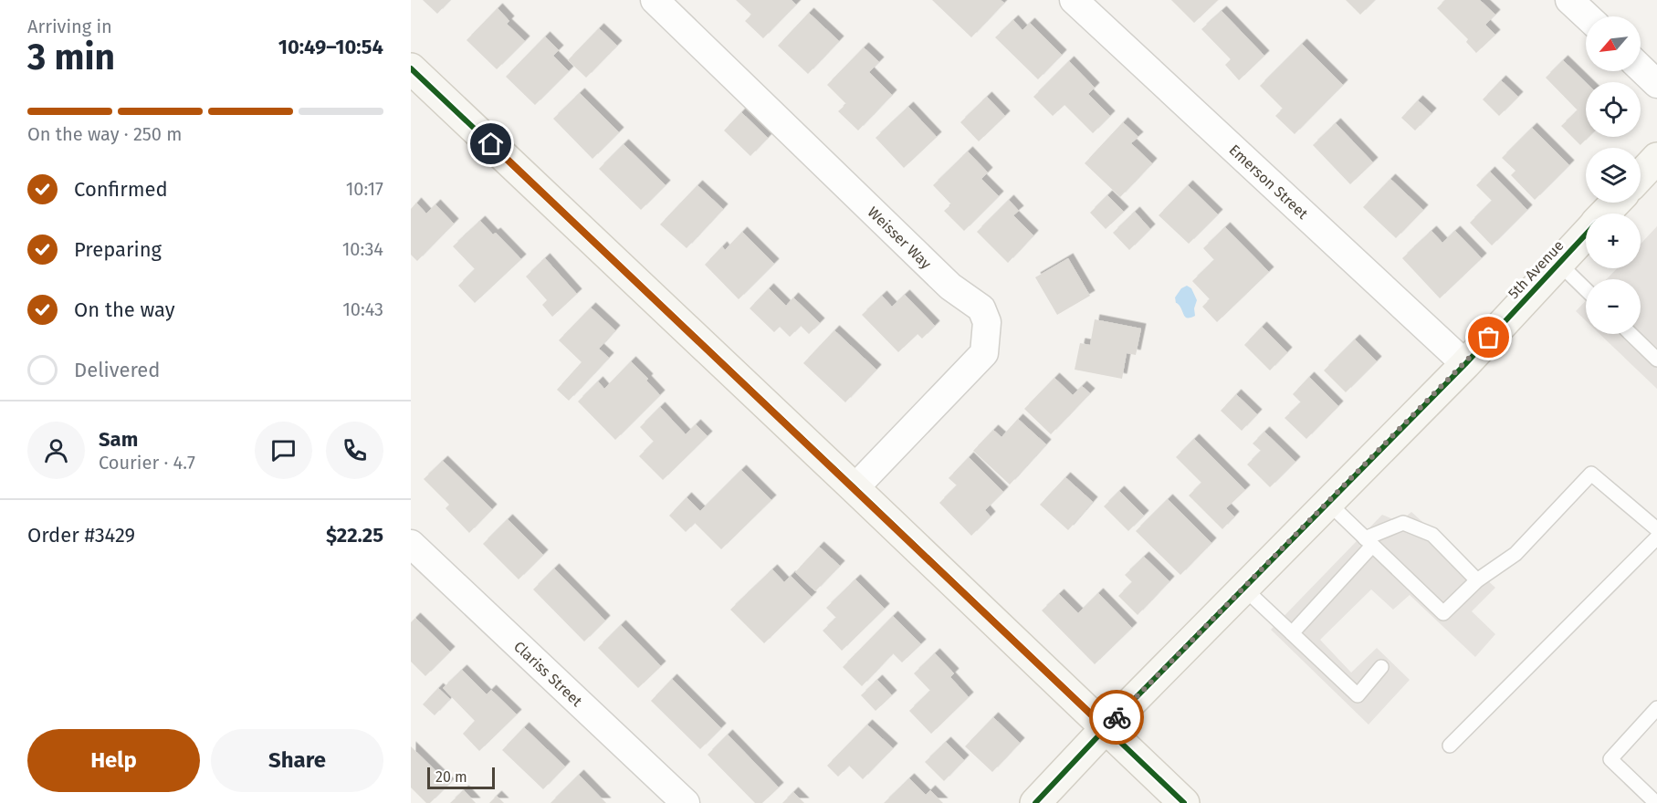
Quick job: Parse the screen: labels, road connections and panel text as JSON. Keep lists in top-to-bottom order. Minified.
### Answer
{"streets":{"street":["Emerson Street","Weisser Way","5th Avenue","Clariss Street"]},"crossings":[["Emerson Street","5th Avenue"]],"scale_bar":"20 m","north":"bottom left","page":{"heading":["3 min","Arriving in","10:49–10:54"],"panel":["Sam","Courier · 4.7","Order #3429","$22.25"],"map_buttons":["+","−"],"bar":"On the way · 250 m","list":[["Confirmed","10:17"],["Preparing","10:34"],["On the way","10:43"],"Delivered"],"buttons":["Help","Share"],"scale":"20 m"}}
